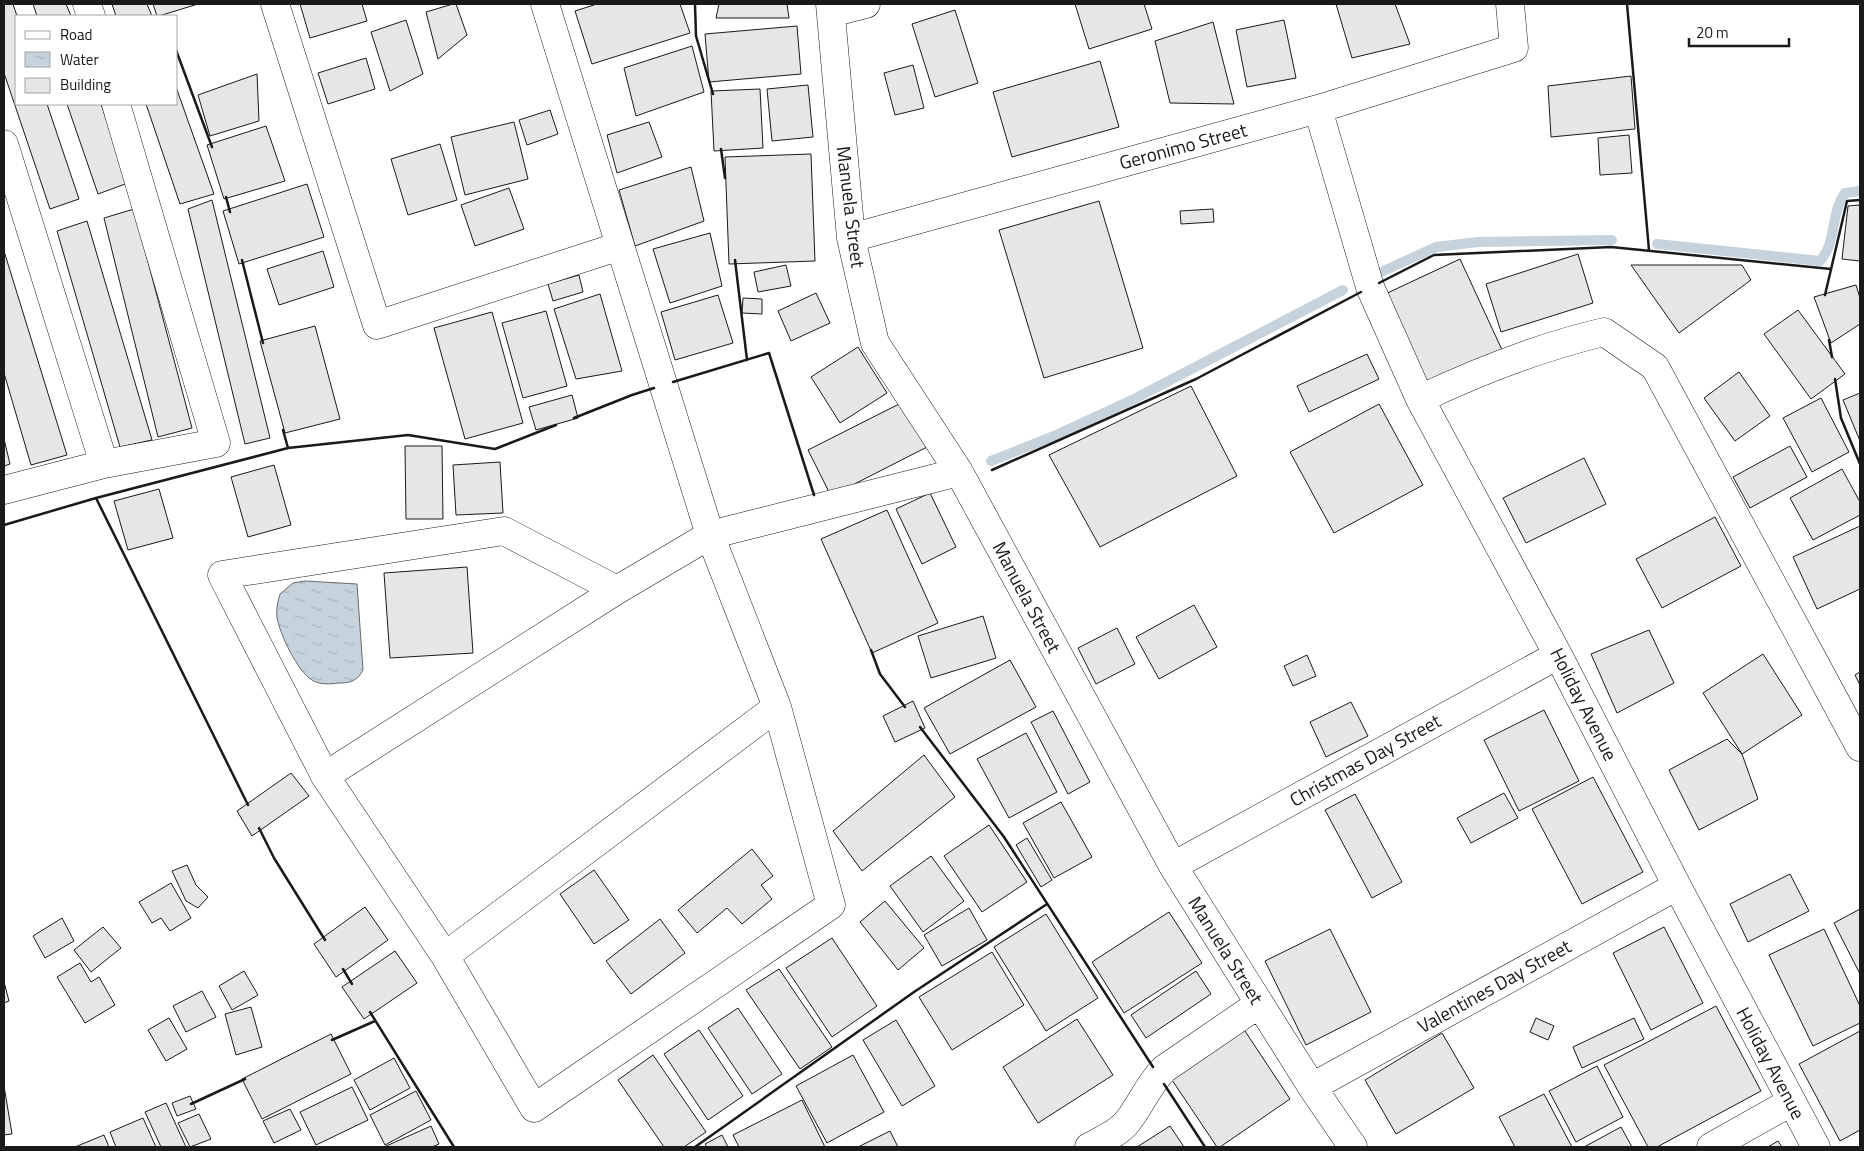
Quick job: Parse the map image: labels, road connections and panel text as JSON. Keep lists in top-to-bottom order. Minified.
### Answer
{"streets":{"street":["Geronimo Street","Manuela Street","Holiday Avenue","Christmas Day Street","Valentines Day Street"]},"crossings":[["Geronimo Street","Manuela Street"],["Geronimo Street","Holiday Avenue"],["Manuela Street","Christmas Day Street"],["Manuela Street","Valentines Day Street"],["Holiday Avenue","Christmas Day Street"],["Holiday Avenue","Valentines Day Street"]],"legend":["Road","Water","Building"],"scale_bar":"20 m"}
